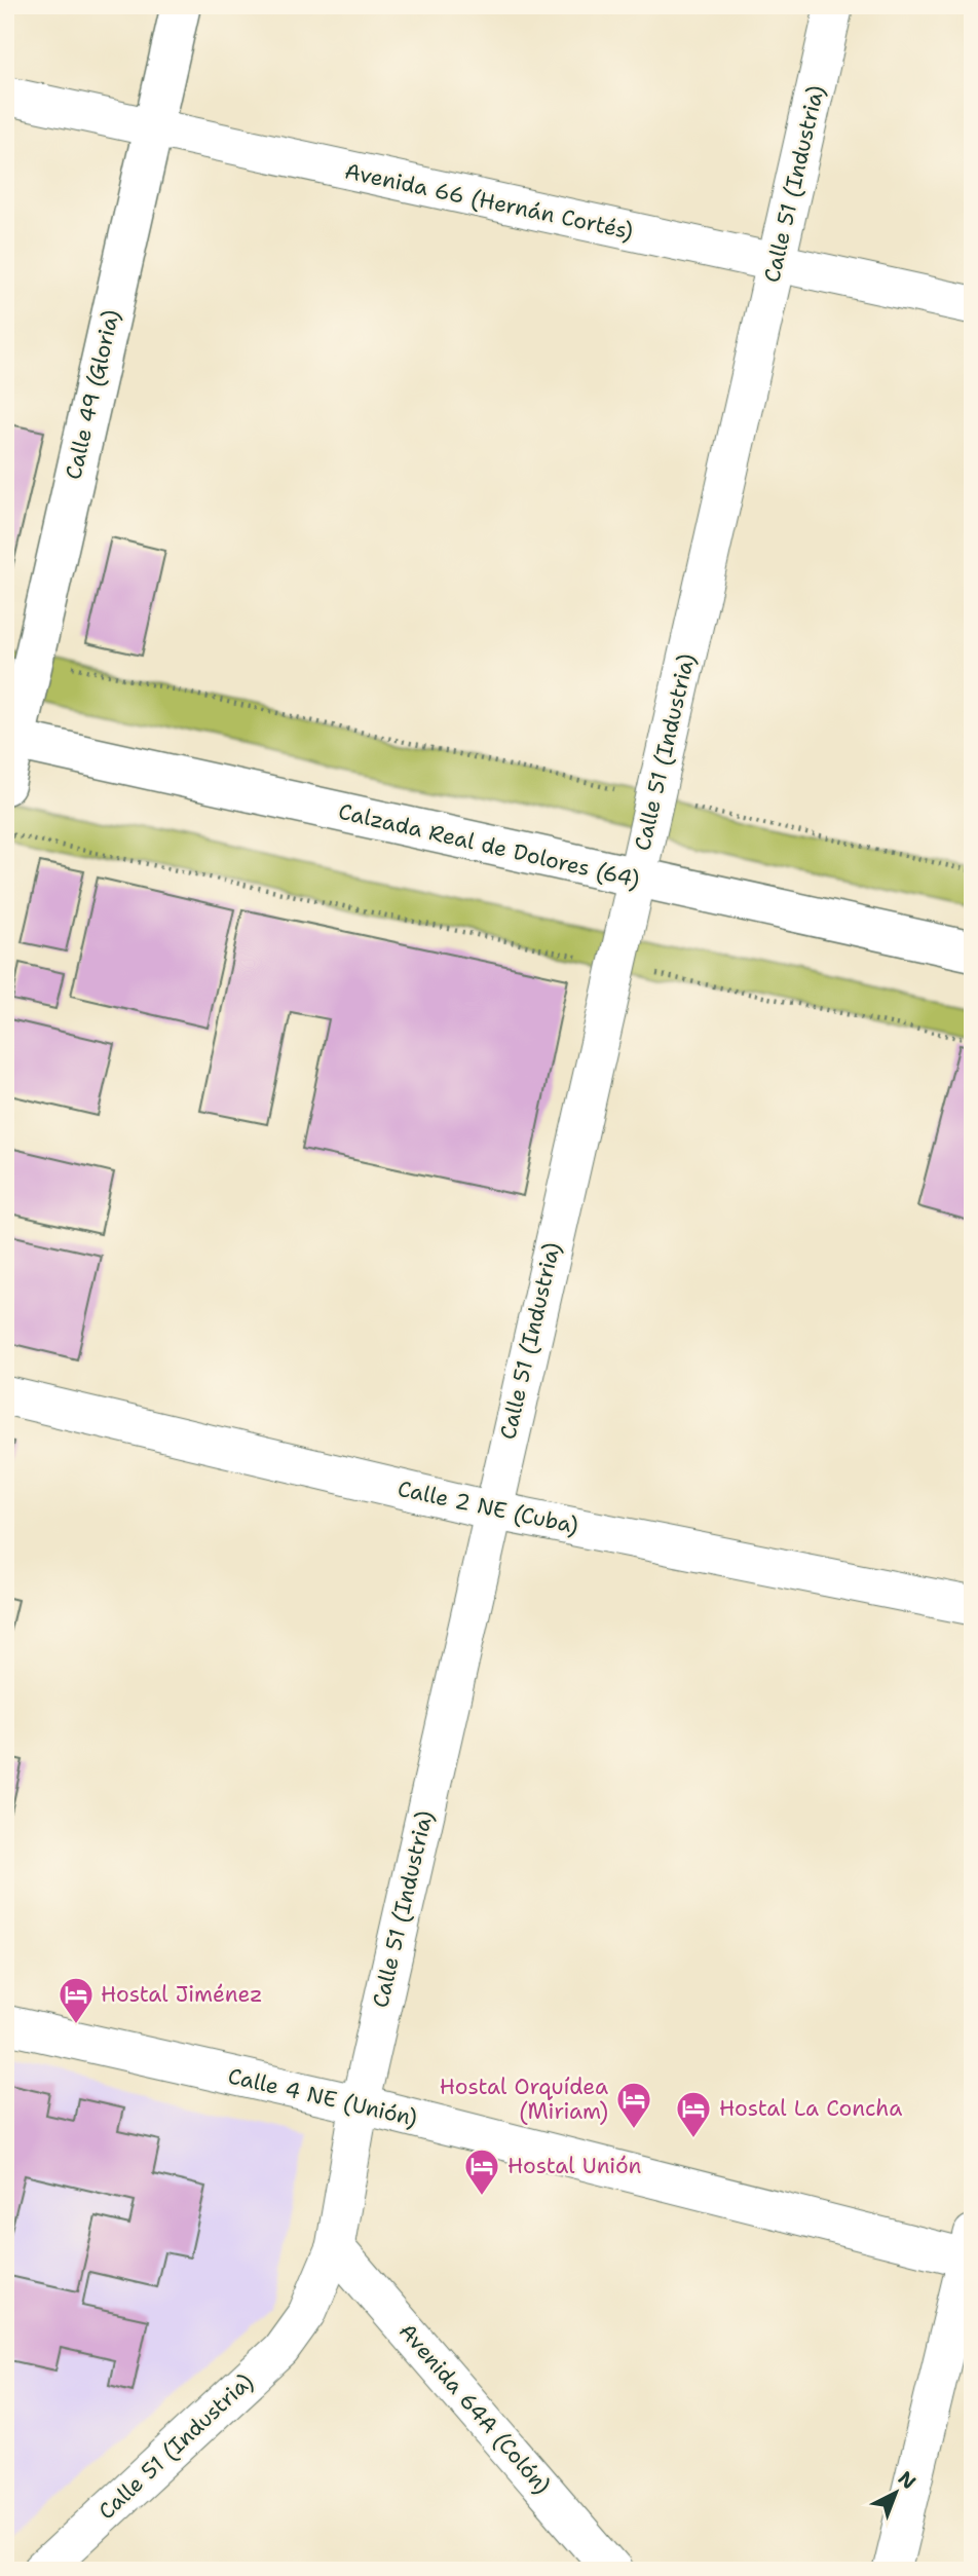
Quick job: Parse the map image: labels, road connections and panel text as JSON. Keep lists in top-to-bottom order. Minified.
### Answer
{"streets":{"main road":["Calle 49 (Gloria)","Calzada Real de Dolores (64)"],"street":["Calle 51 (Industria)","Avenida 66 (Hernán Cortés)","Calle 2 NE (Cuba)","Calle 4 NE (Unión)","Avenida 64A (Colón)"]},"crossings":[["Calle 51 (Industria)","Avenida 66 (Hernán Cortés)"],["Calle 51 (Industria)","Calzada Real de Dolores (64)"],["Calle 51 (Industria)","Calle 2 NE (Cuba)"],["Calle 51 (Industria)","Calle 4 NE (Unión)"],["Calle 51 (Industria)","Avenida 64A (Colón)"],["Avenida 66 (Hernán Cortés)","Calle 49 (Gloria)"],["Calle 49 (Gloria)","Calzada Real de Dolores (64)"]],"places":{"hotel":["Hostal Jiménez","Hostal Orquídea (Miriam)","Hostal La Concha","Hostal Unión"]},"north":"top right"}
